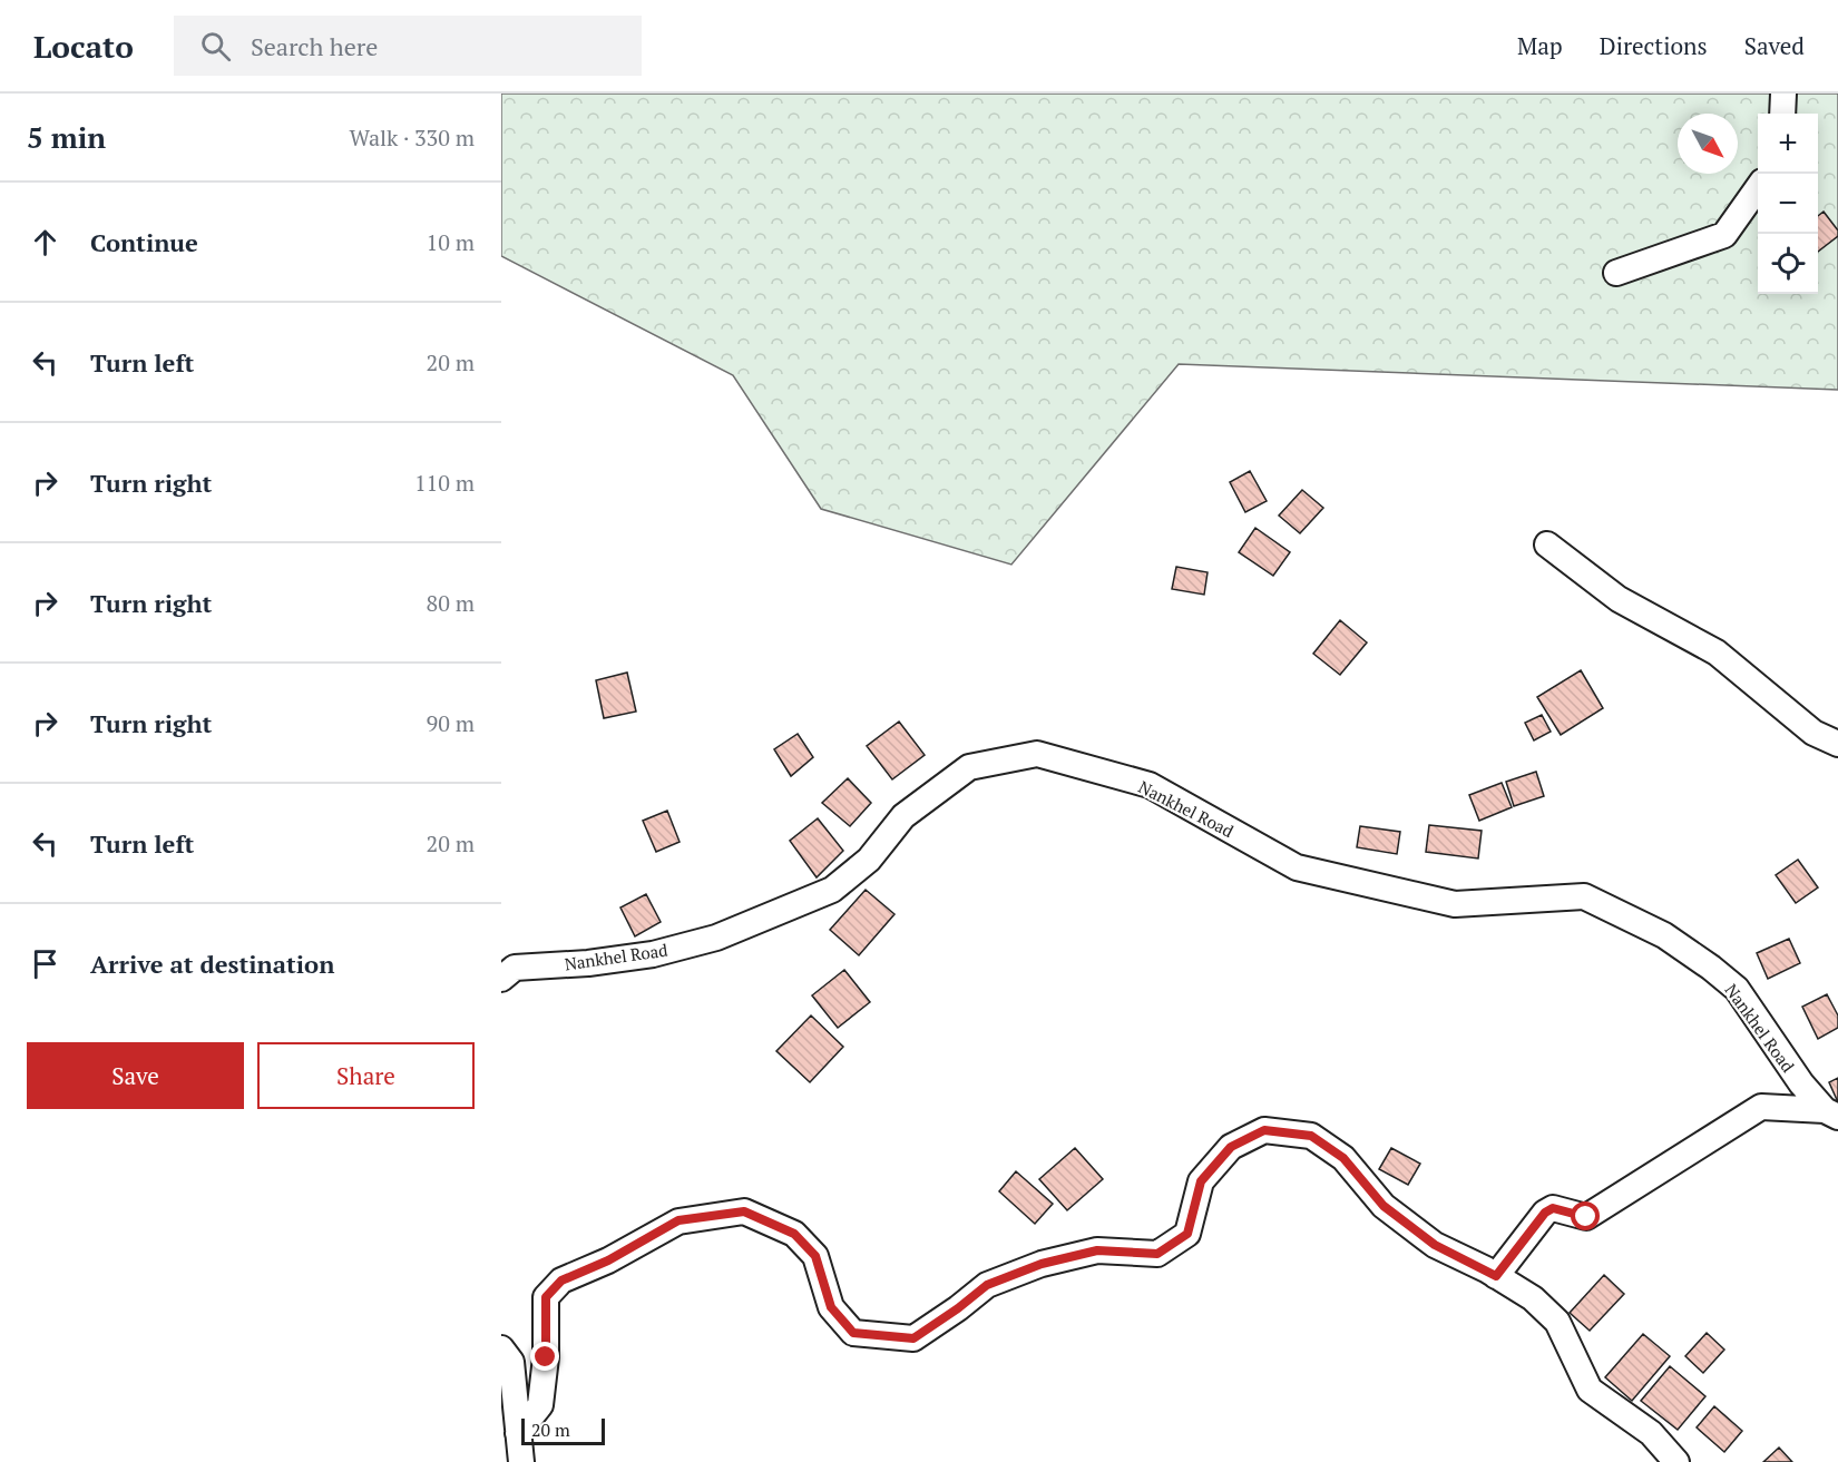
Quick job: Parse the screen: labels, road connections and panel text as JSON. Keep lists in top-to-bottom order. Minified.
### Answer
{"streets":{"street":["Nankhel Road"]},"scale_bar":"20 m","north":"bottom right","page":{"header":"Locato","search":"Search here","nav":["Map","Directions","Saved"],"heading":["5 min","Walk · 330 m"],"map_buttons":["+","−"],"list":[["Continue","10 m"],["Turn left","20 m"],["Turn right","110 m"],["Turn right","80 m"],["Turn right","90 m"],["Turn left","20 m"],"Arrive at destination"],"buttons":["Save","Share"],"scale":"20 m"}}
